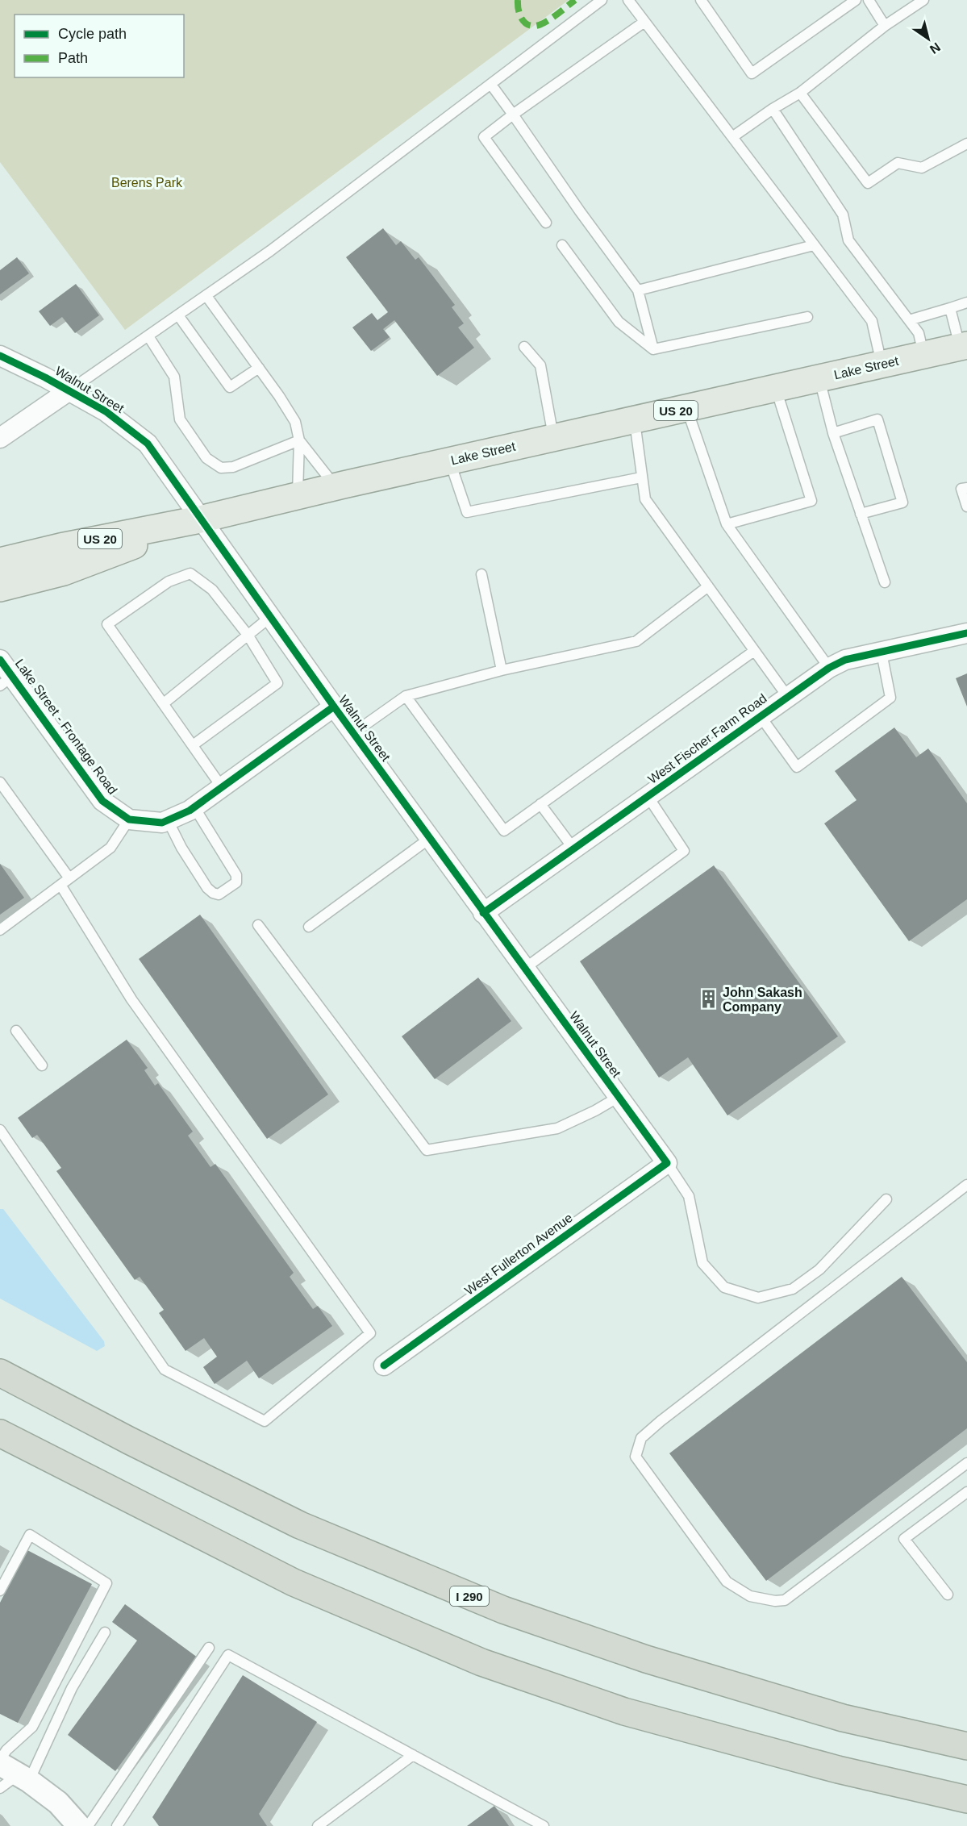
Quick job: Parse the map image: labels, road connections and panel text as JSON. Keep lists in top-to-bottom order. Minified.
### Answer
{"streets":{"highway":["I 290"],"main road":["Lake Street","US 20"],"street":["Walnut Street","Lake Street - Frontage Road","West Fischer Farm Road","West Fullerton Avenue"]},"crossings":[["Lake Street","Walnut Street"],["Lake Street","US 20"],["Walnut Street","US 20"],["Walnut Street","West Fischer Farm Road"],["Walnut Street","West Fullerton Avenue"]],"parks":["Berens Park"],"places":{"building":["John Sakash Company"]},"legend":["Cycle path","Path"],"north":"bottom right"}
